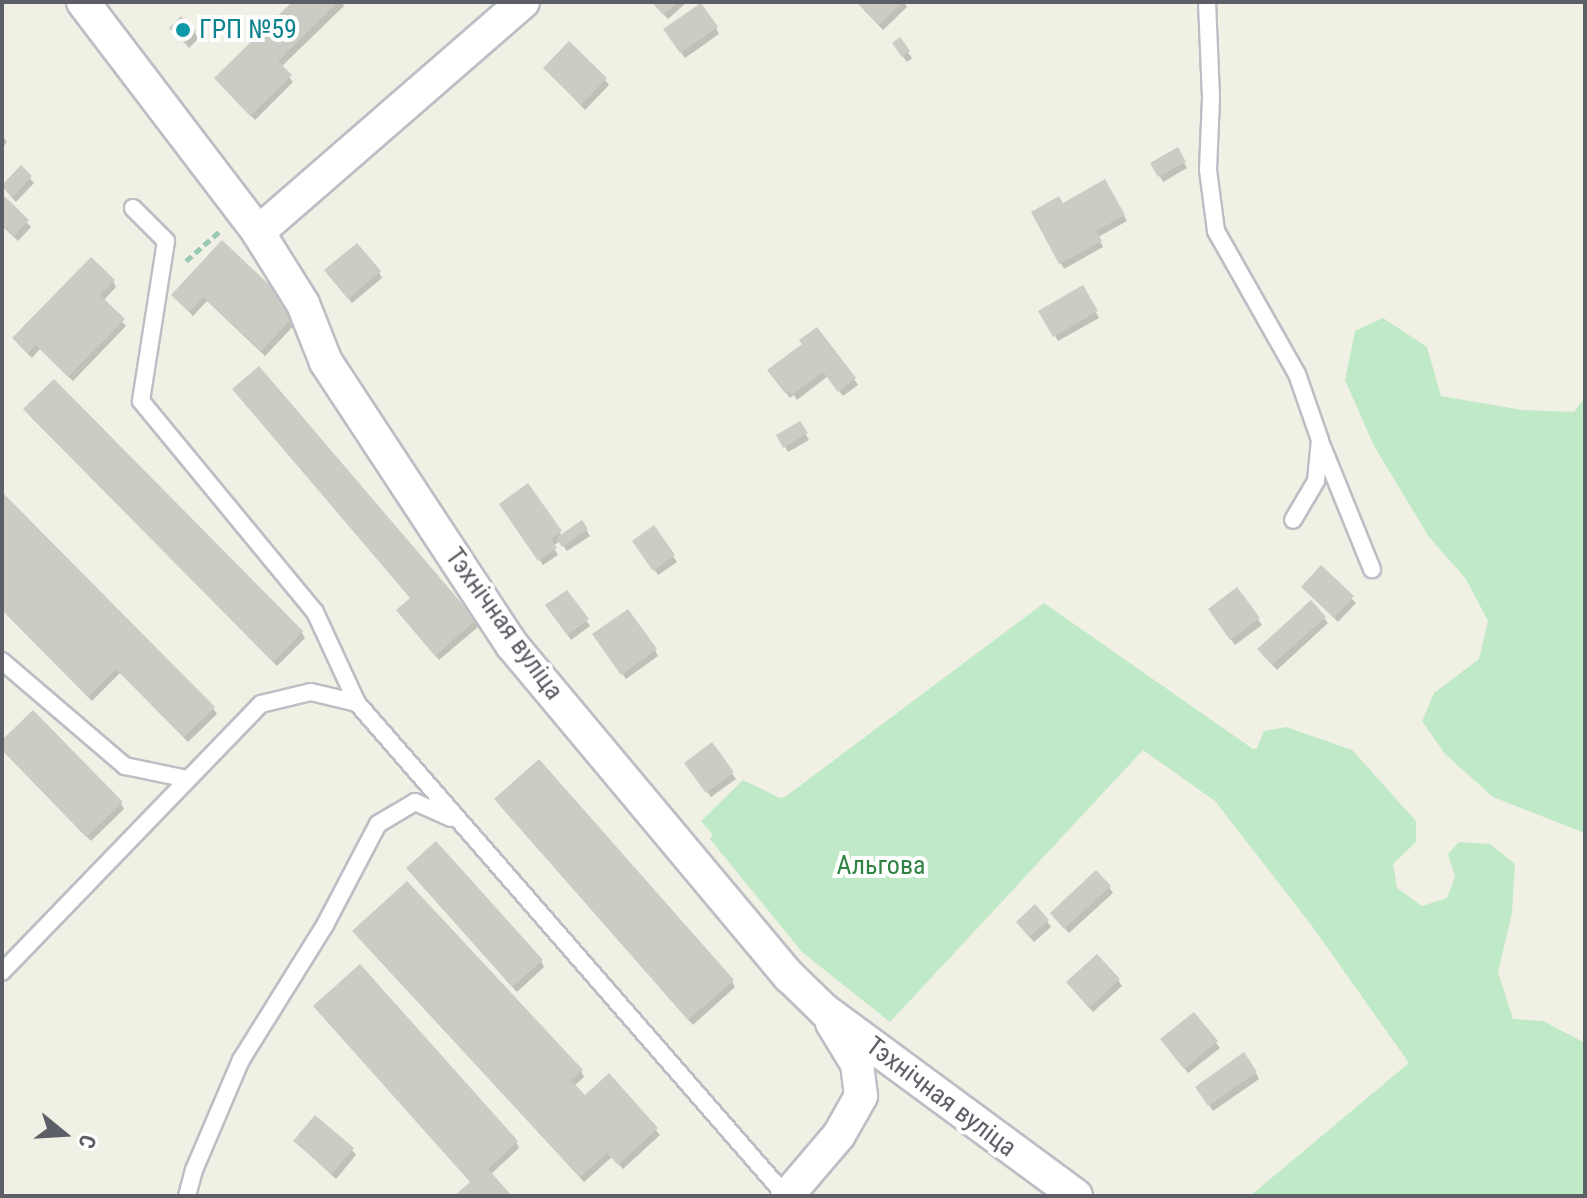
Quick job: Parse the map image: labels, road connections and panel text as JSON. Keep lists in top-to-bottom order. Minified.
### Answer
{"streets":{"street":["Тэхнічная вуліца"]},"parks":["Альгова"],"places":["ГРП №59"],"north":"right"}
